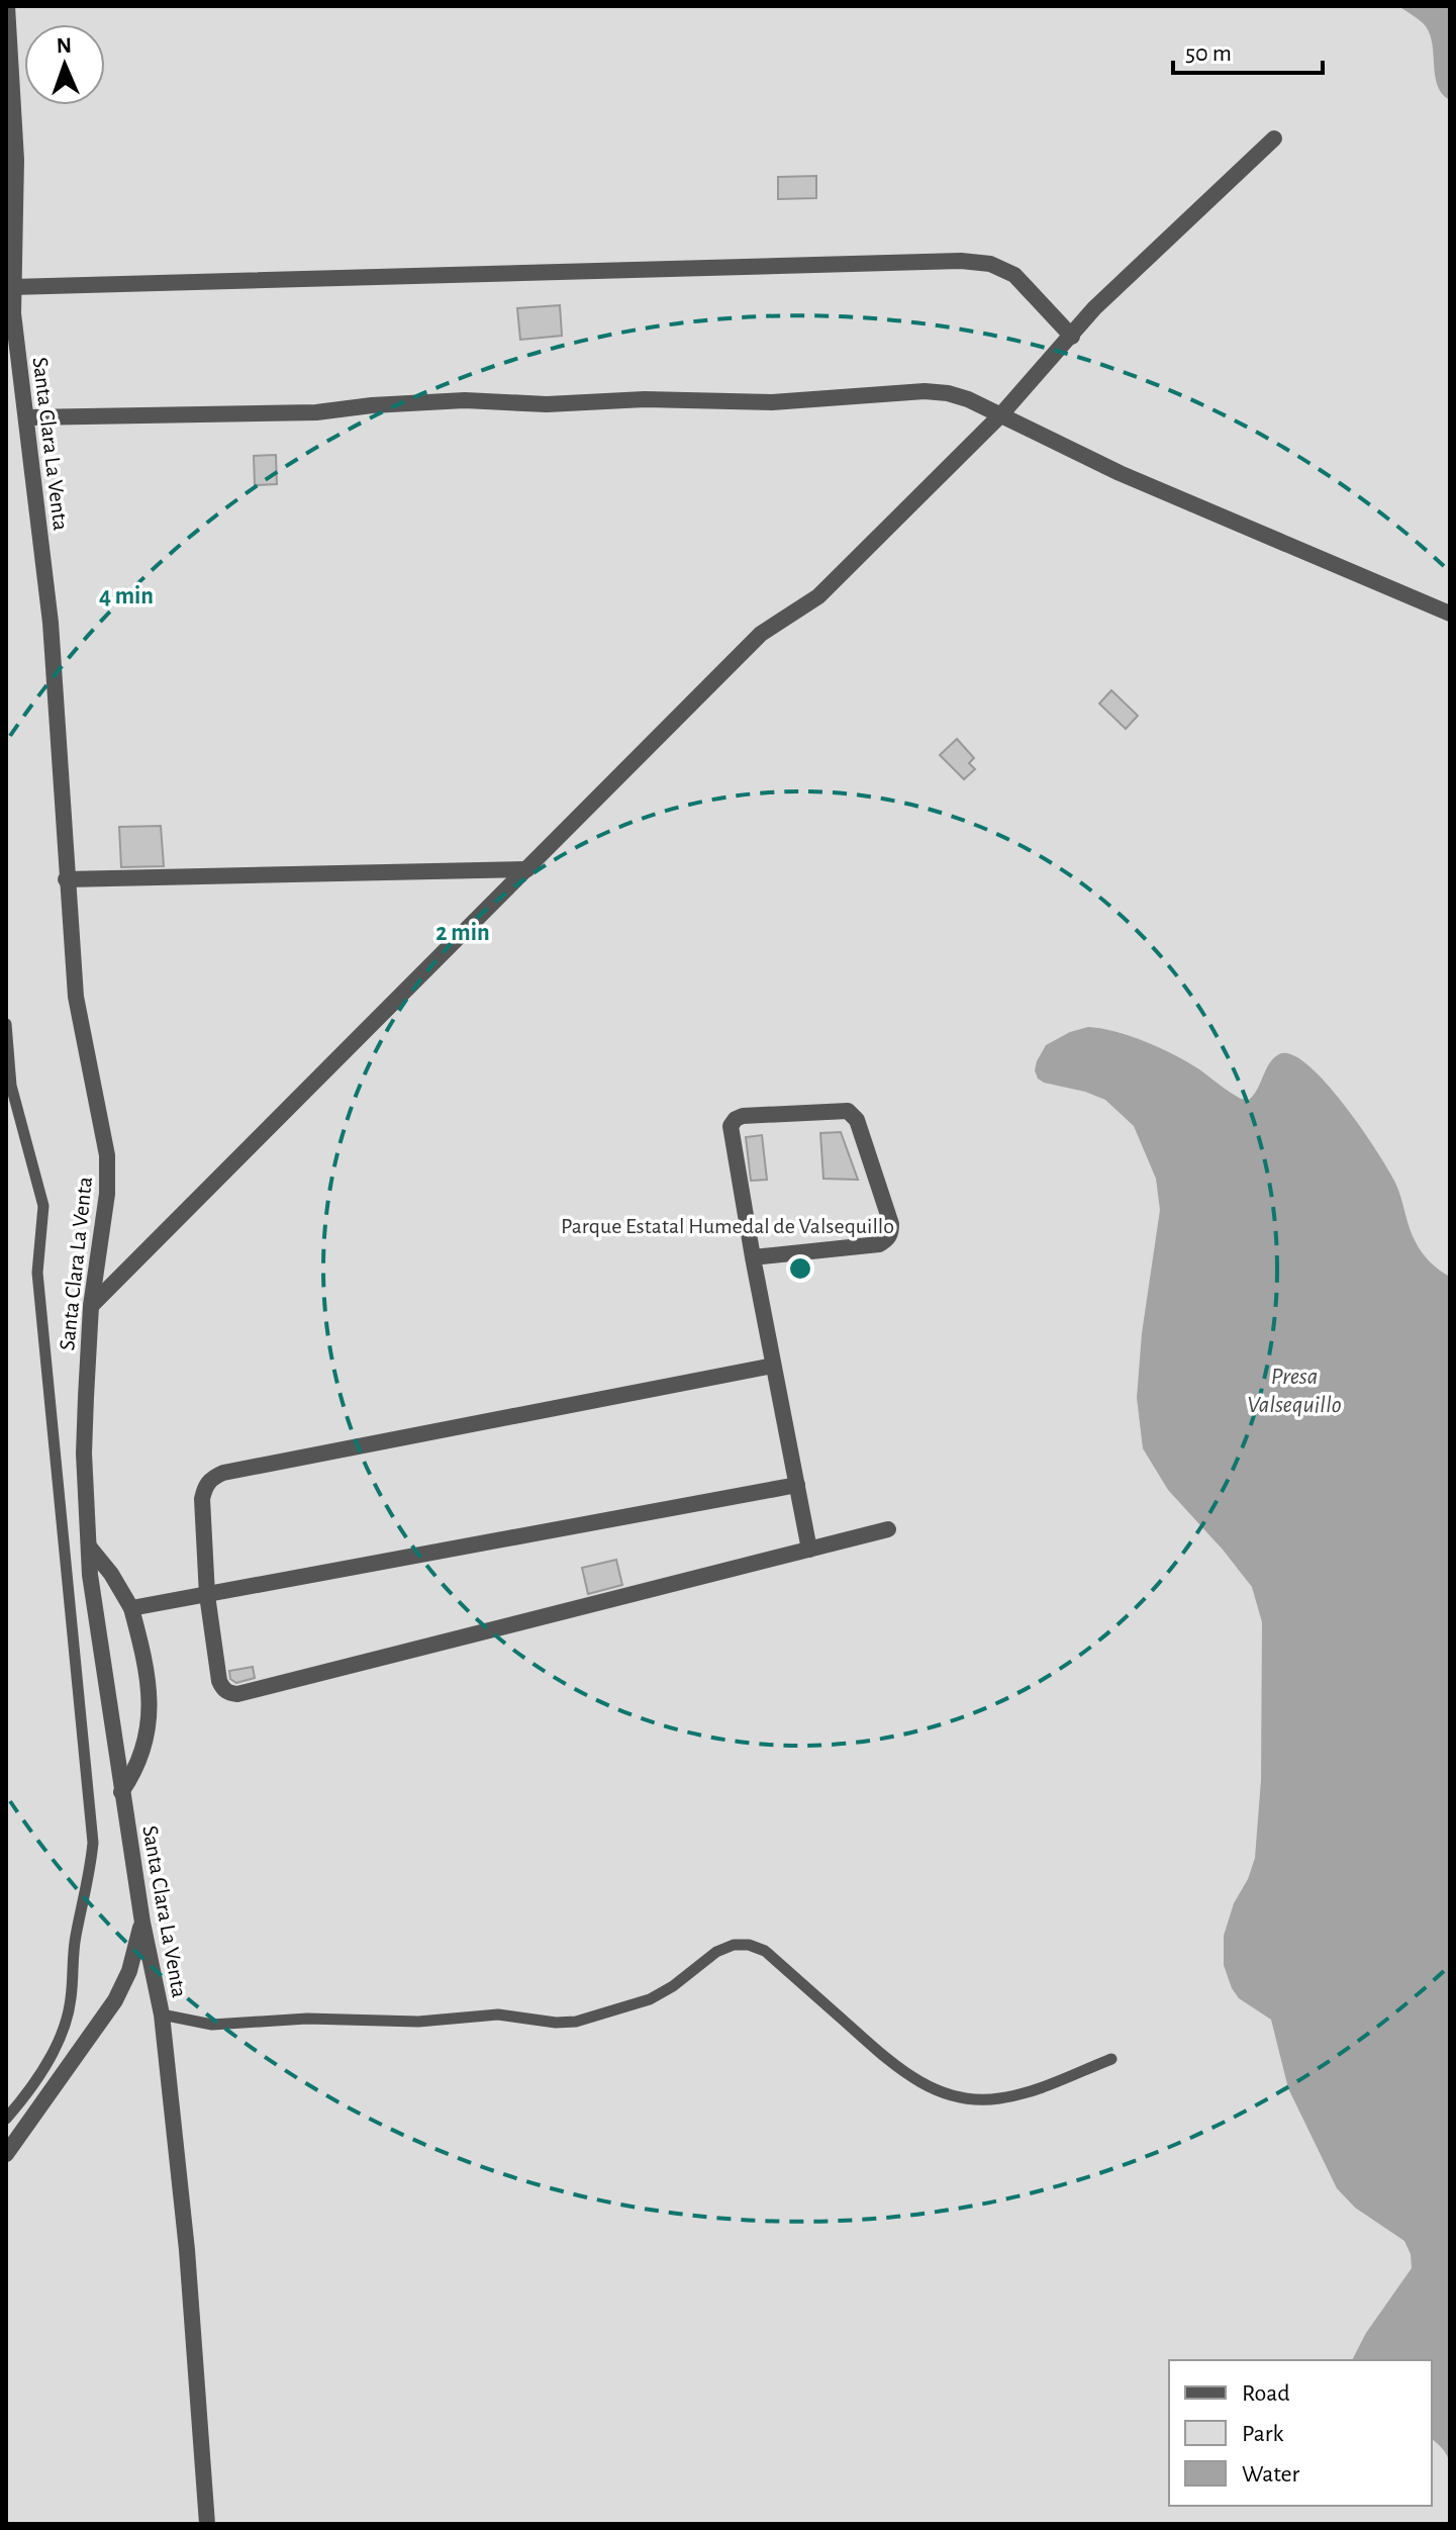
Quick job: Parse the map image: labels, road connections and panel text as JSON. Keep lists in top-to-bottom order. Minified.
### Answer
{"streets":{"street":["Santa Clara La Venta"]},"water":["Presa Valsequillo"],"parks":["Parque Estatal Humedal de Valsequillo"],"legend":["Road","Park","Water"],"scale_bar":"50 m","north":"top","rings":["4 min","2 min"]}
